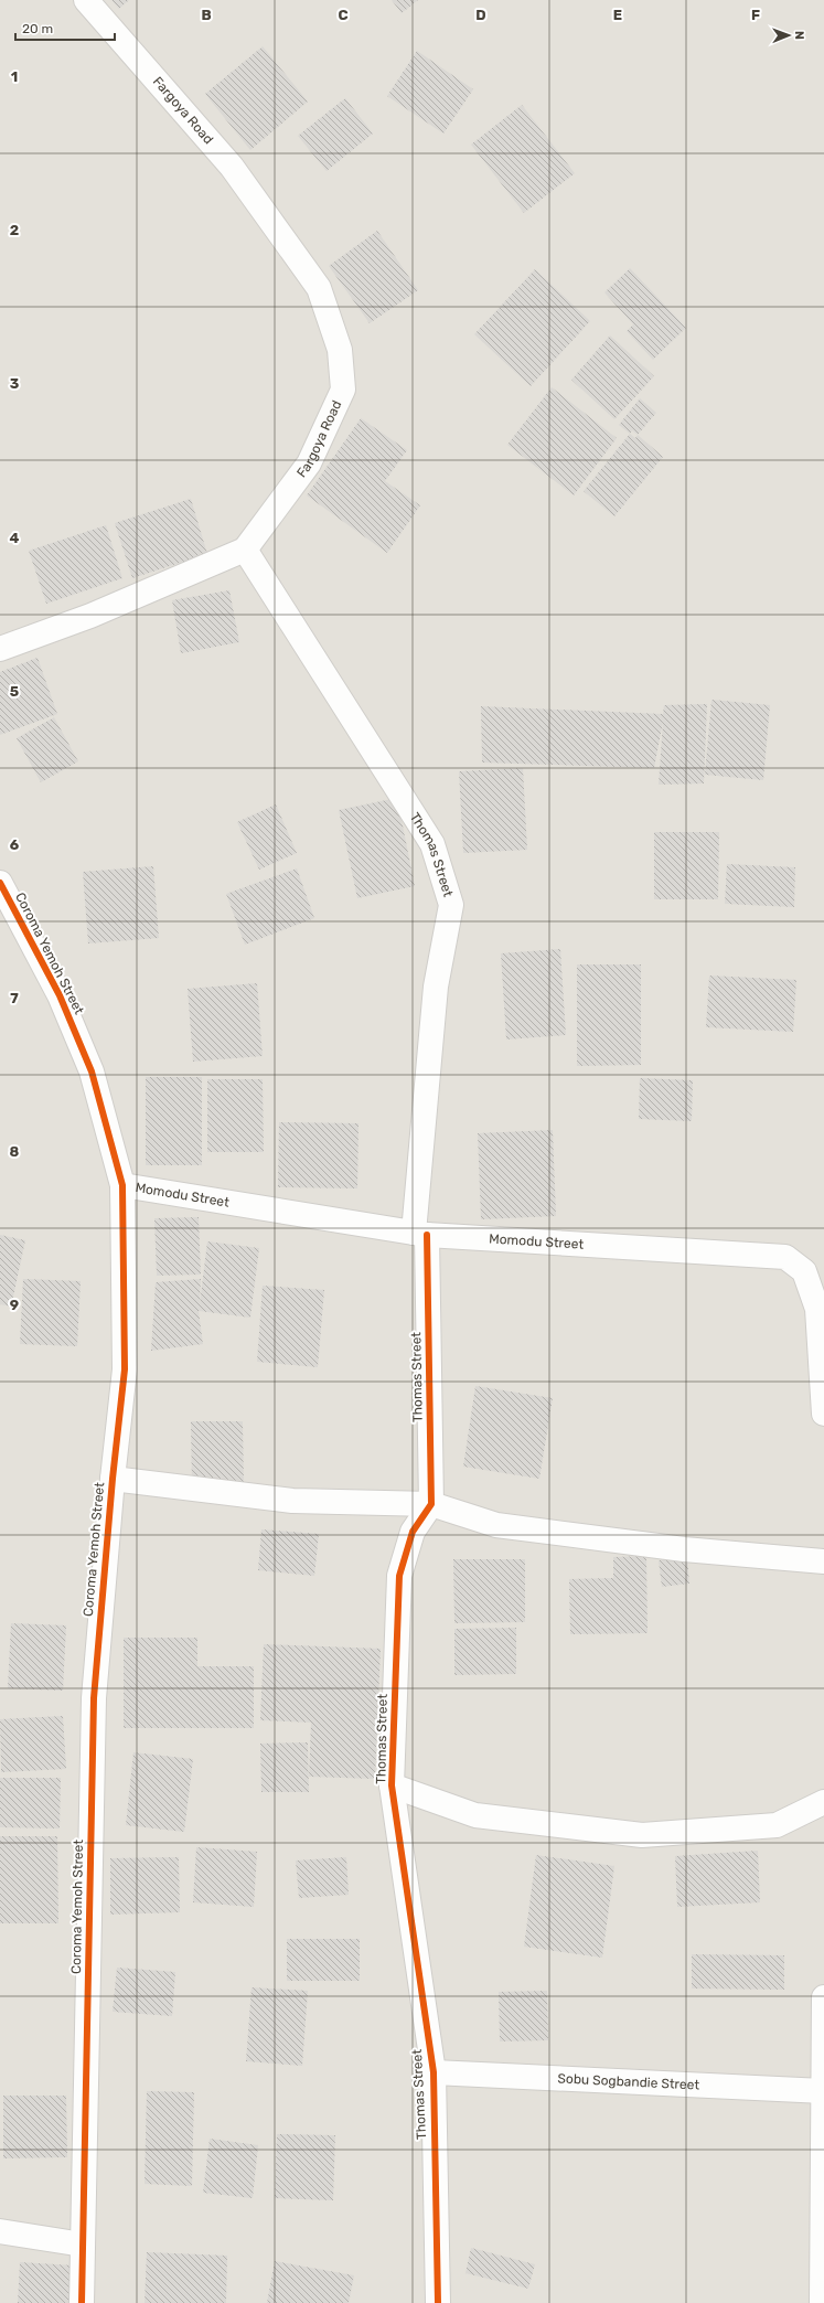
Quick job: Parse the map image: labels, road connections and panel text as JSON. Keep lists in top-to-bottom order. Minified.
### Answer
{"streets":{"street":["Fargoya Road","Thomas Street","Coroma Yemoh Street","Momodu Street","Sobu Sogbandie Street"]},"crossings":[["Fargoya Road","Thomas Street"],["Thomas Street","Momodu Street"],["Thomas Street","Sobu Sogbandie Street"],["Coroma Yemoh Street","Momodu Street"]],"scale_bar":"20 m","north":"right","grid":{"columns":["B","C","D","E","F"],"rows":["1","2","3","4","5","6","7","8","9"]}}
